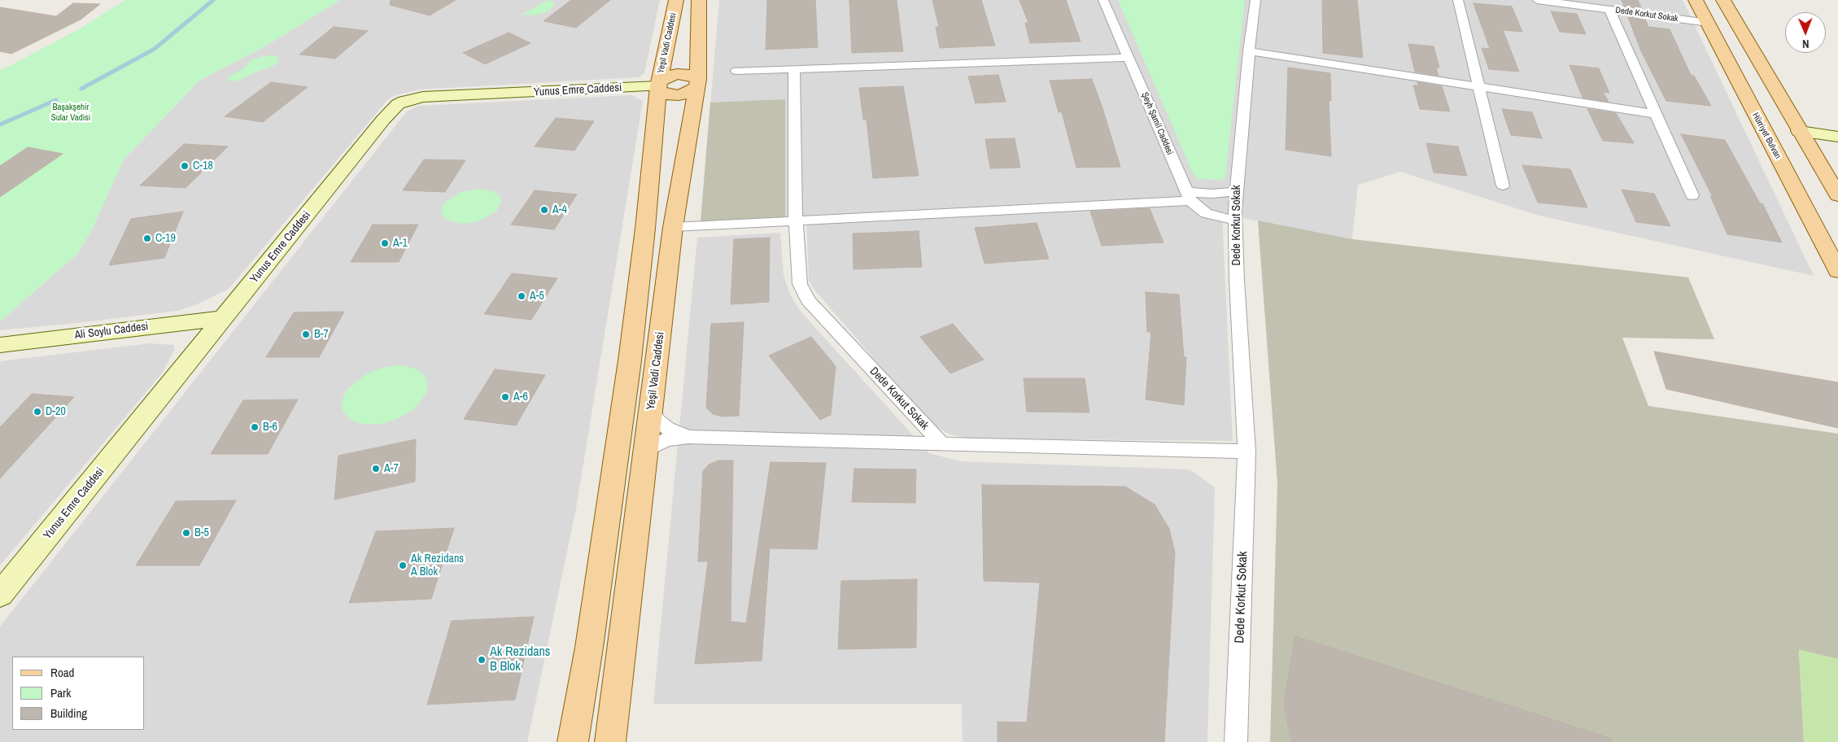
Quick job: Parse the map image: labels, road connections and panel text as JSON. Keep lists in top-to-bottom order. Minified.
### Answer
{"streets":{"main road":["Yeşil Vadi Caddesi","Hürriyet Bulvarı"],"street":["Dede Korkut Sokak","Yunus Emre Caddesi","Şeyh Şamil Caddesi","Ali Soylu Caddesi"]},"crossings":[["Dede Korkut Sokak","Hürriyet Bulvarı"],["Yeşil Vadi Caddesi","Yunus Emre Caddesi"],["Yunus Emre Caddesi","Ali Soylu Caddesi"]],"parks":["Başakşehir Sular Vadisi"],"places":["C-18","A-4","C-19","A-1","A-5","B-7","A-6","D-20","B-6","A-7","B-5","Ak Rezidans A Blok","Ak Rezidans B Blok"],"legend":["Road","Park","Building"],"north":"bottom"}
